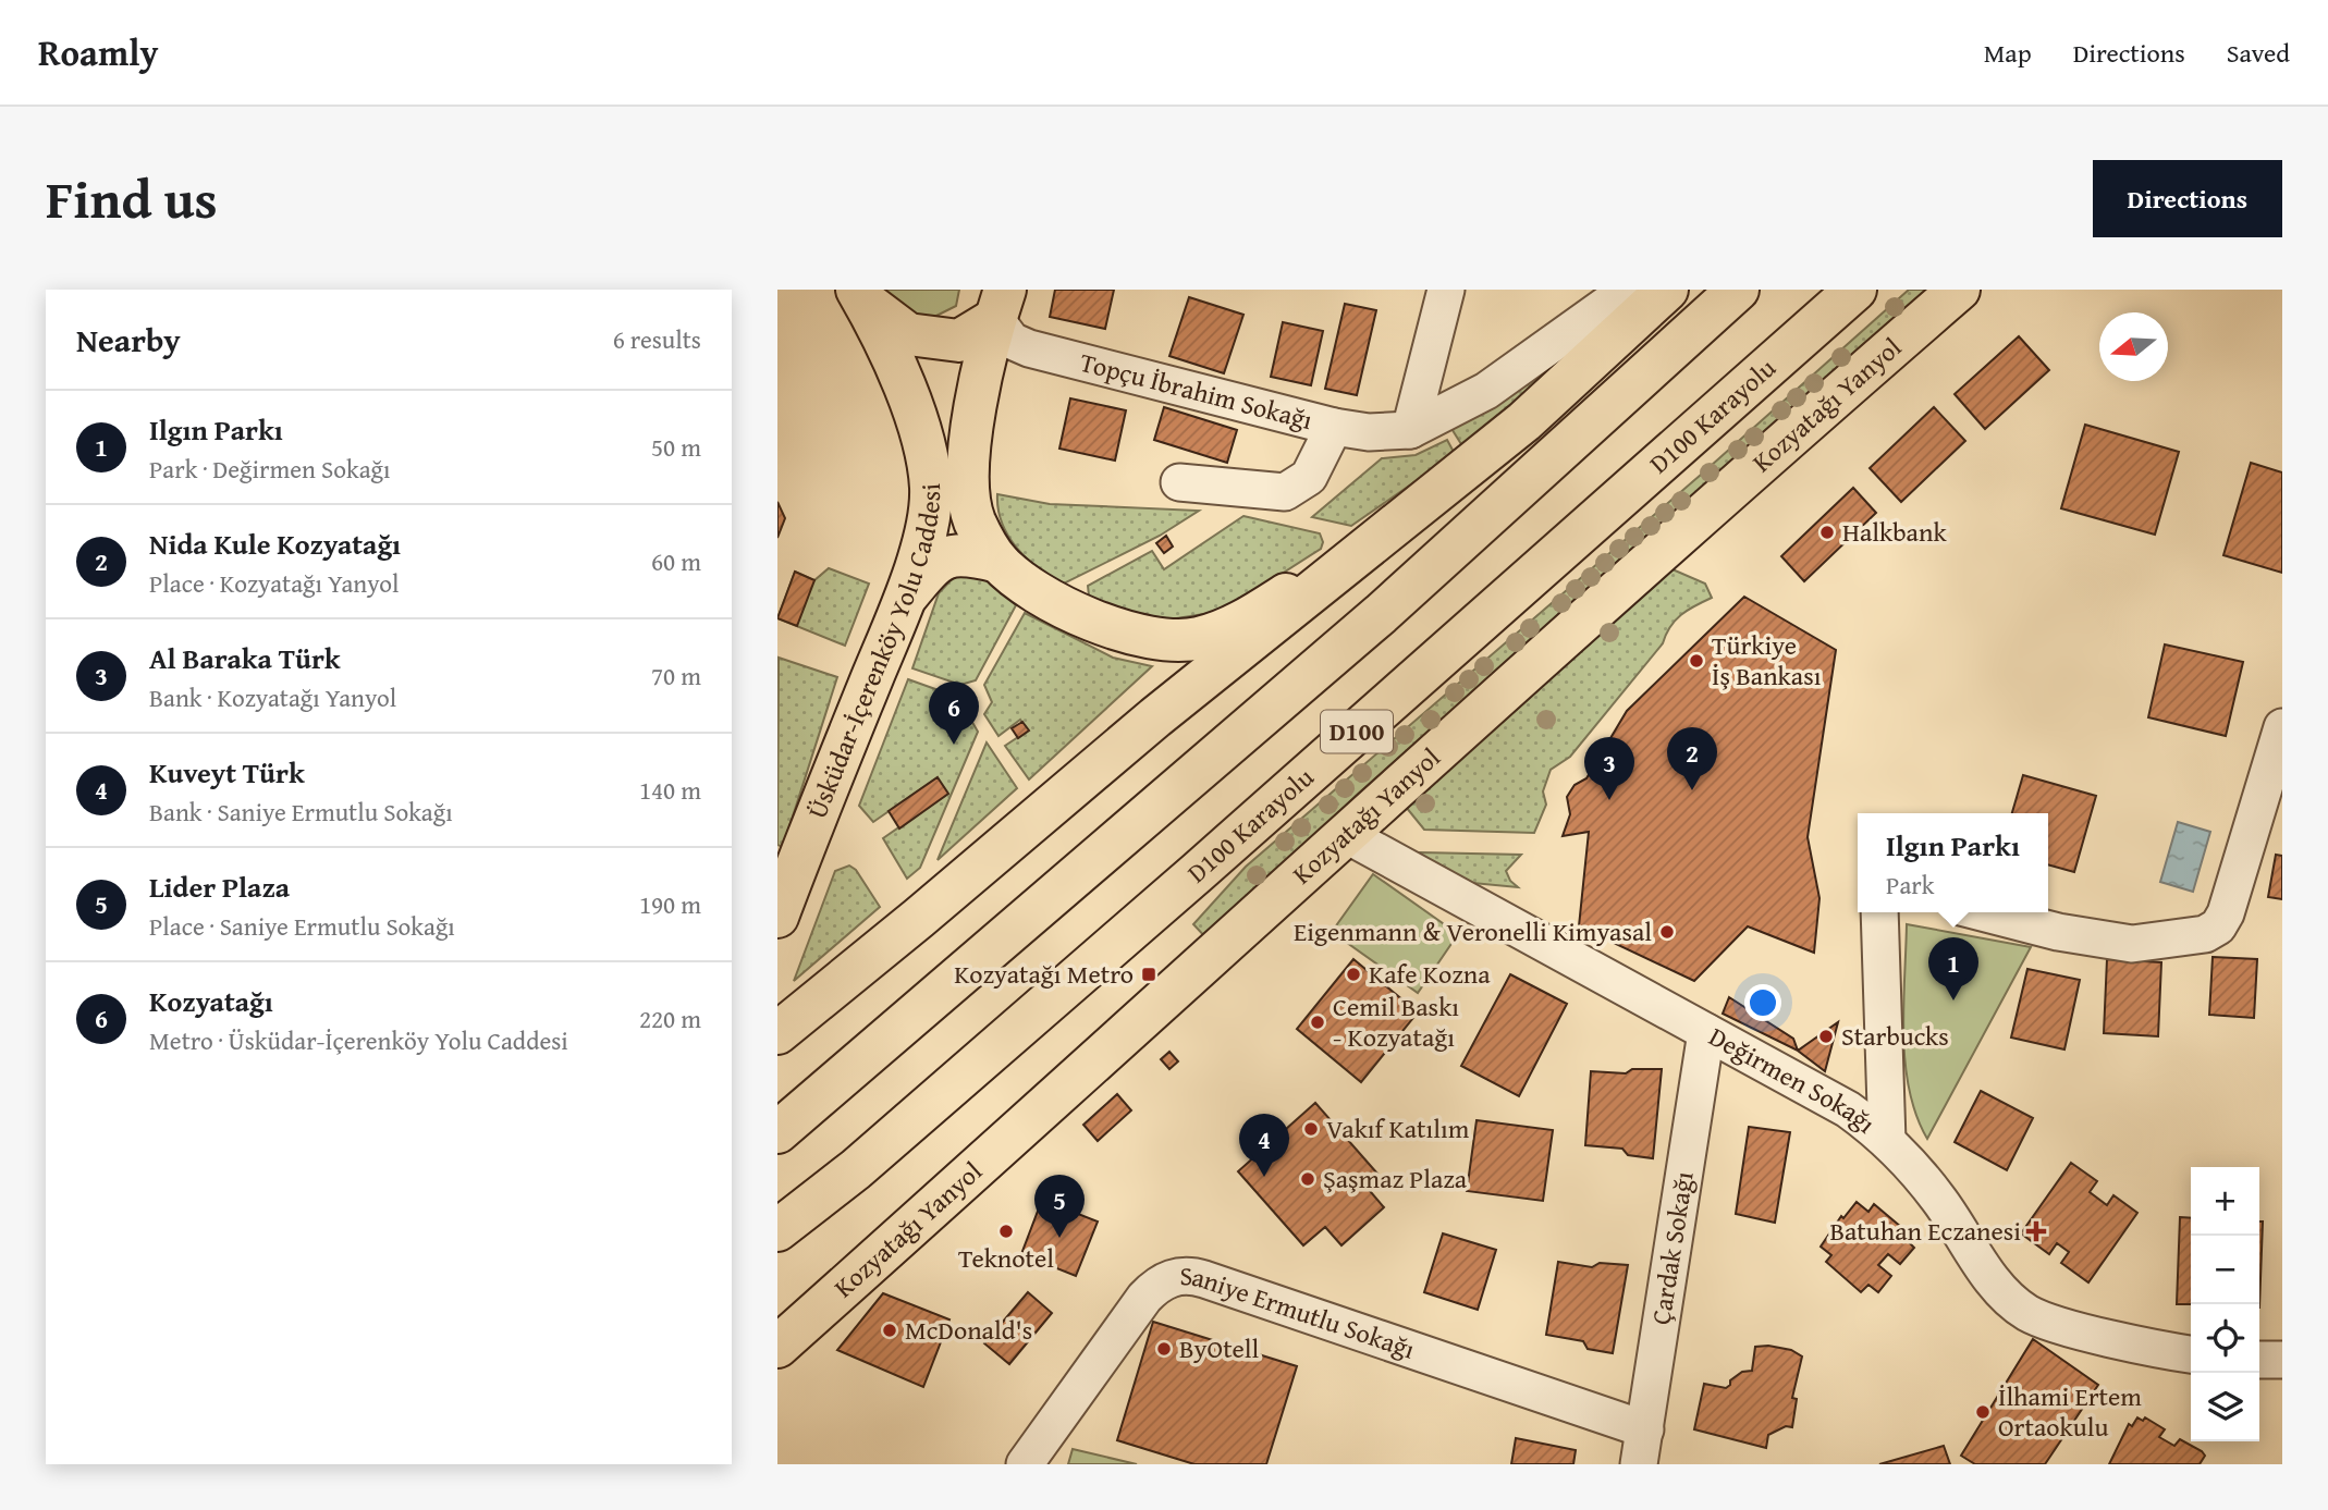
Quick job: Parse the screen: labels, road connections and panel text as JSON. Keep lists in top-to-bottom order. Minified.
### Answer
{"streets":{"main road":["Kozyatağı Yanyol","D100 Karayolu","Üsküdar-İçerenköy Yolu Caddesi","D100"],"street":["Topçu İbrahim Sokağı","Değirmen Sokağı","Çardak Sokağı","Saniye Ermutlu Sokağı"]},"crossings":[["Kozyatağı Yanyol","Değirmen Sokağı"],["Değirmen Sokağı","Çardak Sokağı"],["Çardak Sokağı","Saniye Ermutlu Sokağı"]],"places":{"other":["Halkbank","Türkiye İş Bankası","Eigenmann & Veronelli Kimyasal","Kafe Kozna","Cemil Baskı - Kozyatağı","Starbucks","Vakıf Katılım","Şaşmaz Plaza","Teknotel","McDonald's","ByOtell","İlhami Ertem Ortaokulu"],"transit":["Kozyatağı Metro"],"health":["Batuhan Eczanesi"]},"north":"left","page":{"header":"Roamly","nav":["Map","Directions","Saved"],"title":"Find us","buttons":"Directions","heading":["Nearby","6 results"],"list":[{"mark":"1","name":"Ilgın Parkı","note":"Park · Değirmen Sokağı","value":"50 m"},{"mark":"2","name":"Nida Kule Kozyatağı","note":"Place · Kozyatağı Yanyol","value":"60 m"},{"mark":"3","name":"Al Baraka Türk","note":"Bank · Kozyatağı Yanyol","value":"70 m"},{"mark":"4","name":"Kuveyt Türk","note":"Bank · Saniye Ermutlu Sokağı","value":"140 m"},{"mark":"5","name":"Lider Plaza","note":"Place · Saniye Ermutlu Sokağı","value":"190 m"},{"mark":"6","name":"Kozyatağı","note":"Metro · Üsküdar-İçerenköy Yolu Caddesi","value":"220 m"}],"pins":["6","2","3","1","4","5"],"popup":["Ilgın Parkı","Park"],"map_buttons":["+","−"]}}
